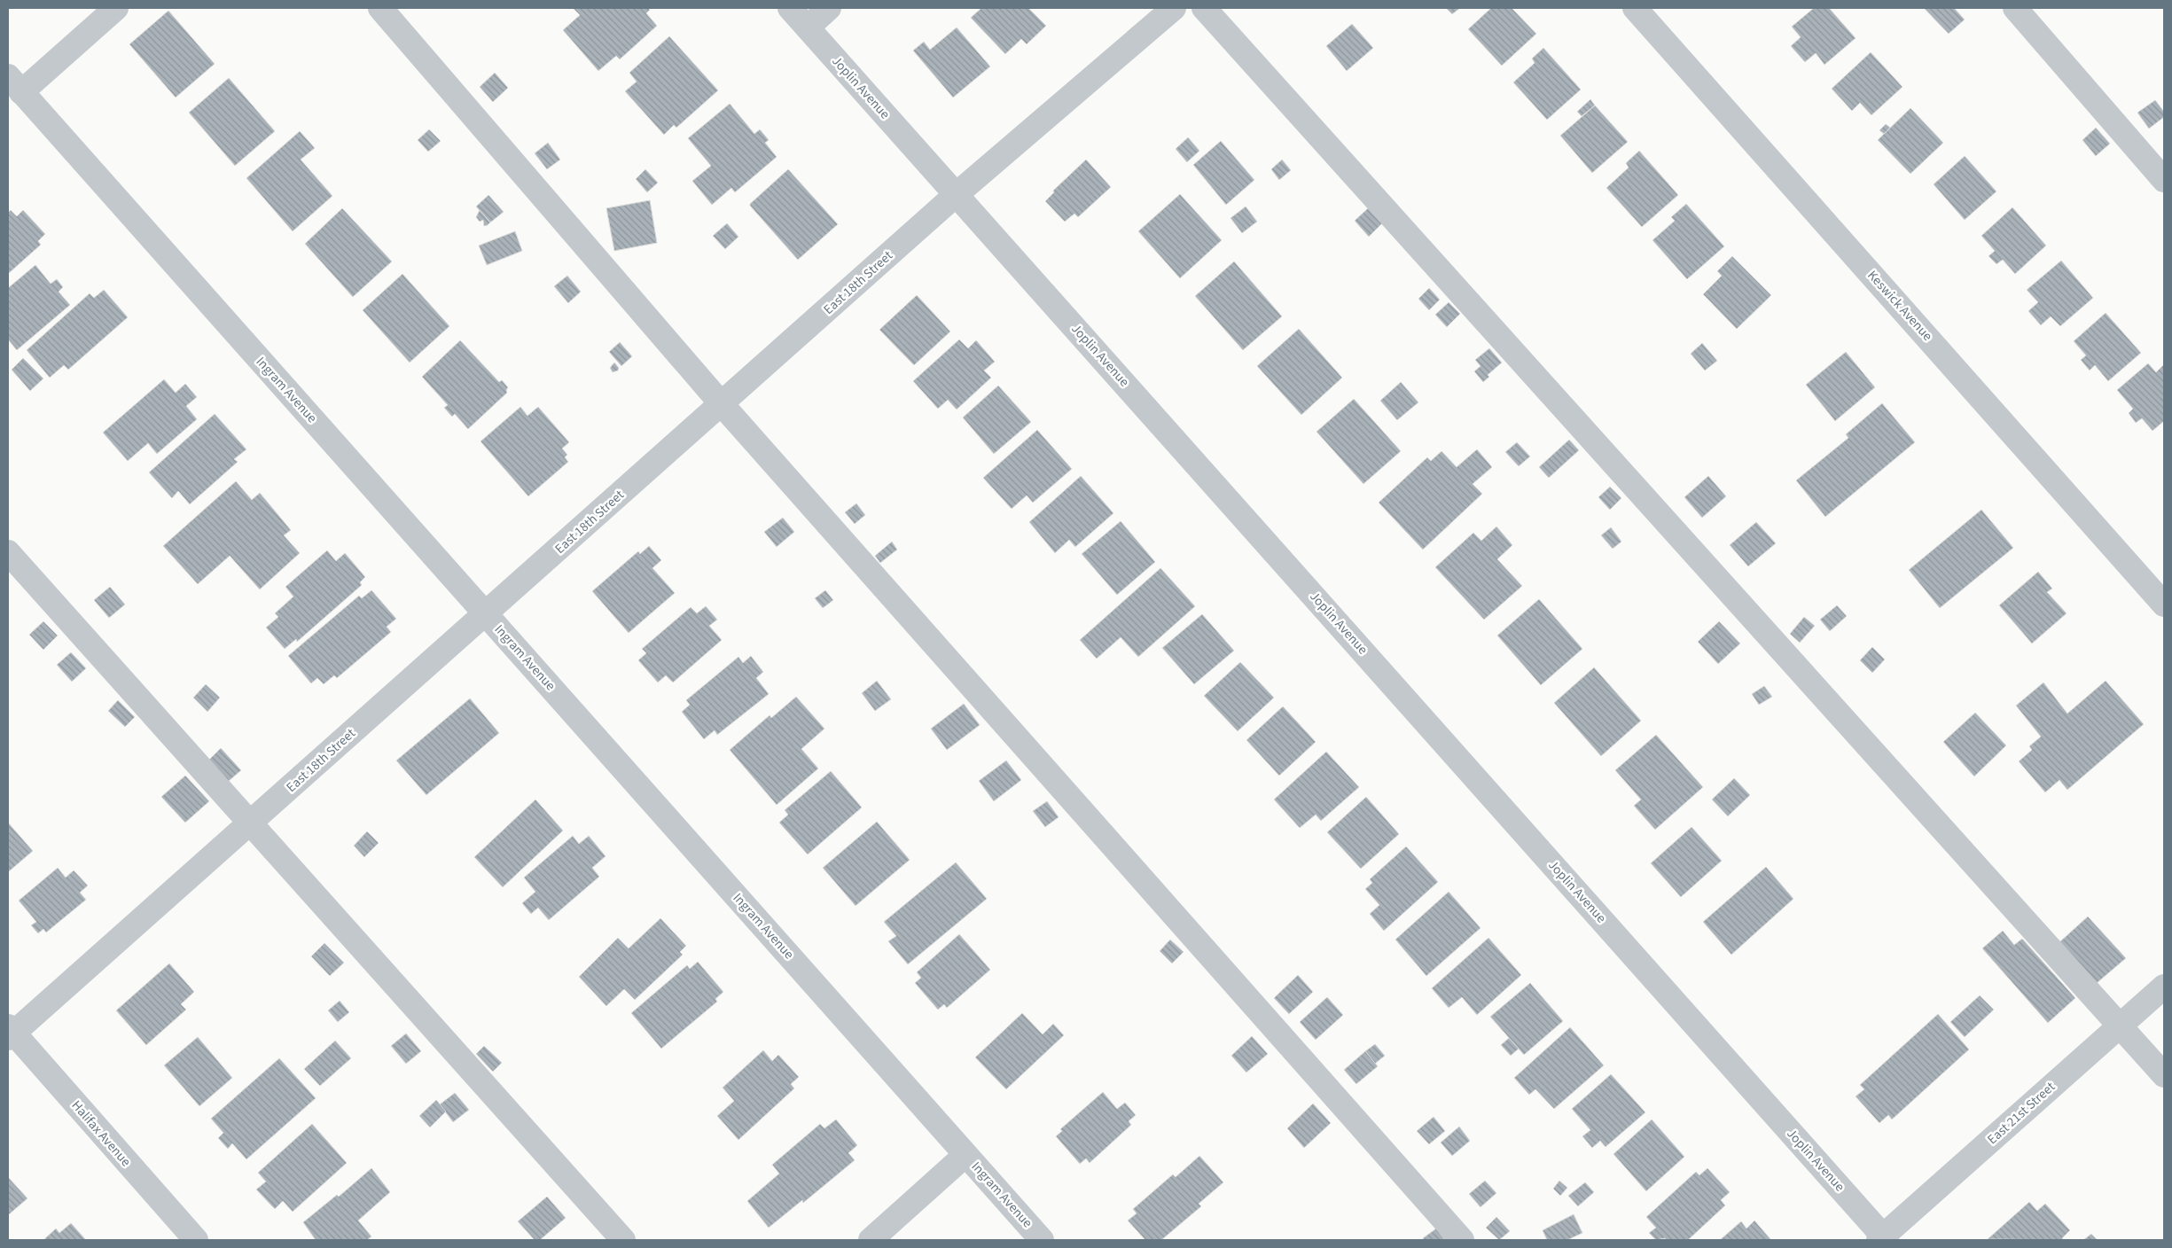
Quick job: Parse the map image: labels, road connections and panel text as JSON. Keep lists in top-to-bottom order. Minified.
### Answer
{"streets":{"street":["Joplin Avenue","East 18th Street","Keswick Avenue","Ingram Avenue","East 21st Street","Halifax Avenue"]},"crossings":[["Joplin Avenue","East 18th Street"],["Joplin Avenue","East 21st Street"],["East 18th Street","Ingram Avenue"],["East 18th Street","Halifax Avenue"]]}
